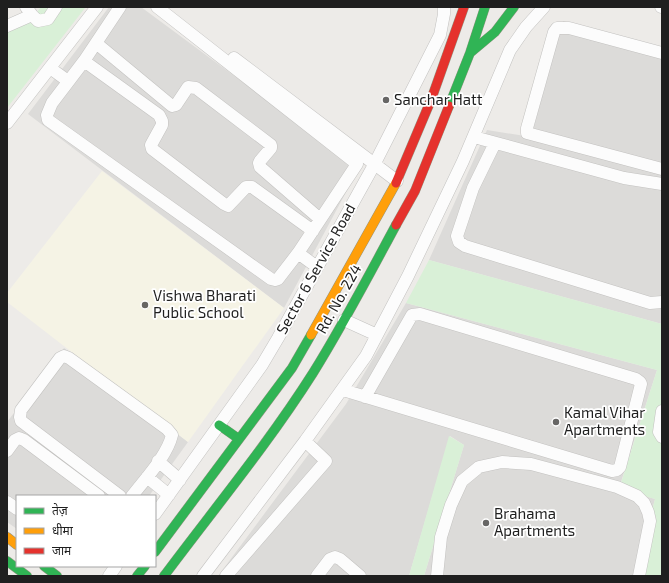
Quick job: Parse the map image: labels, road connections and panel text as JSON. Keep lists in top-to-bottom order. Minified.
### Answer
{"streets":{"main road":["Rd. No. 224"],"street":["Sector 6 Service Road"]},"places":["Sanchar Hatt","Vishwa Bharati Public School","Kamal Vihar Apartments","Brahama Apartments"],"legend":["तेज़","धीमा","जाम"]}
